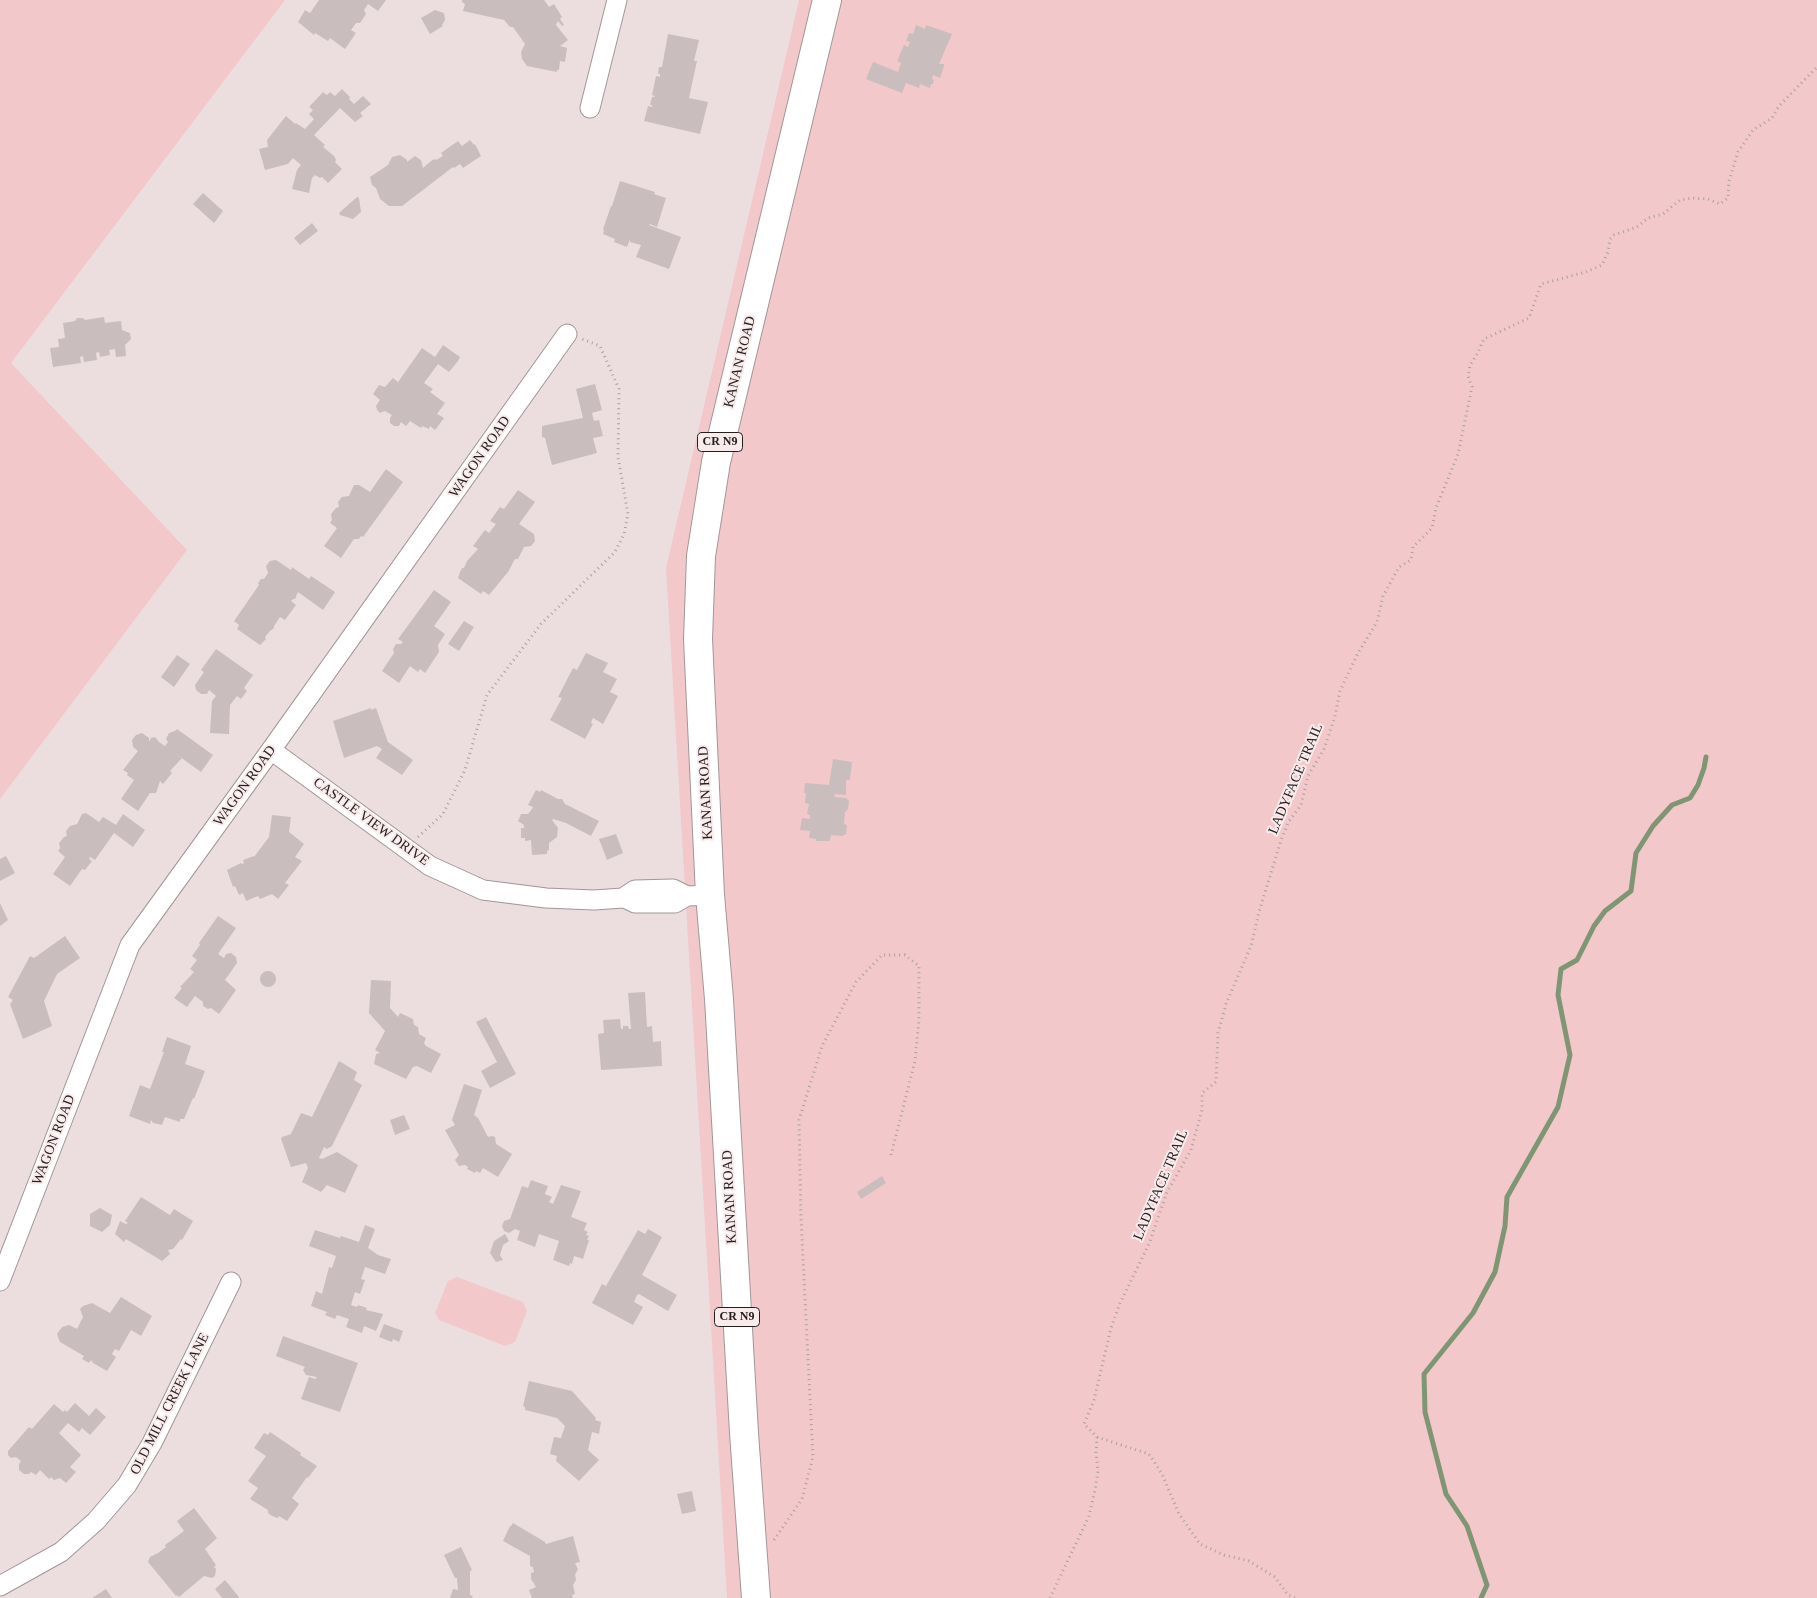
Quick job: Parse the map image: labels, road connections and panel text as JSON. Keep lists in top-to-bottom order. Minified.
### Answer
{"streets":{"main road":["KANAN ROAD","CR N9"],"street":["WAGON ROAD","CASTLE VIEW DRIVE","OLD MILL CREEK LANE"],"path":["LADYFACE TRAIL"]},"crossings":[["KANAN ROAD","CASTLE VIEW DRIVE"],["WAGON ROAD","CASTLE VIEW DRIVE"]]}
